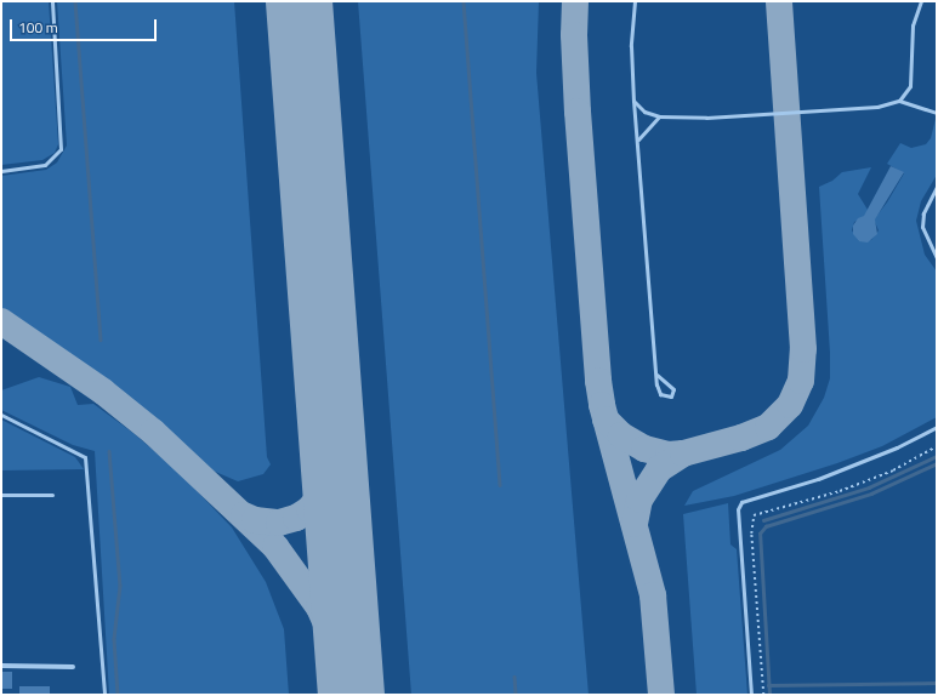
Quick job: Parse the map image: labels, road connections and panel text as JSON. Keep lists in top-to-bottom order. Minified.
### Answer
{"scale_bar":"100 m"}
